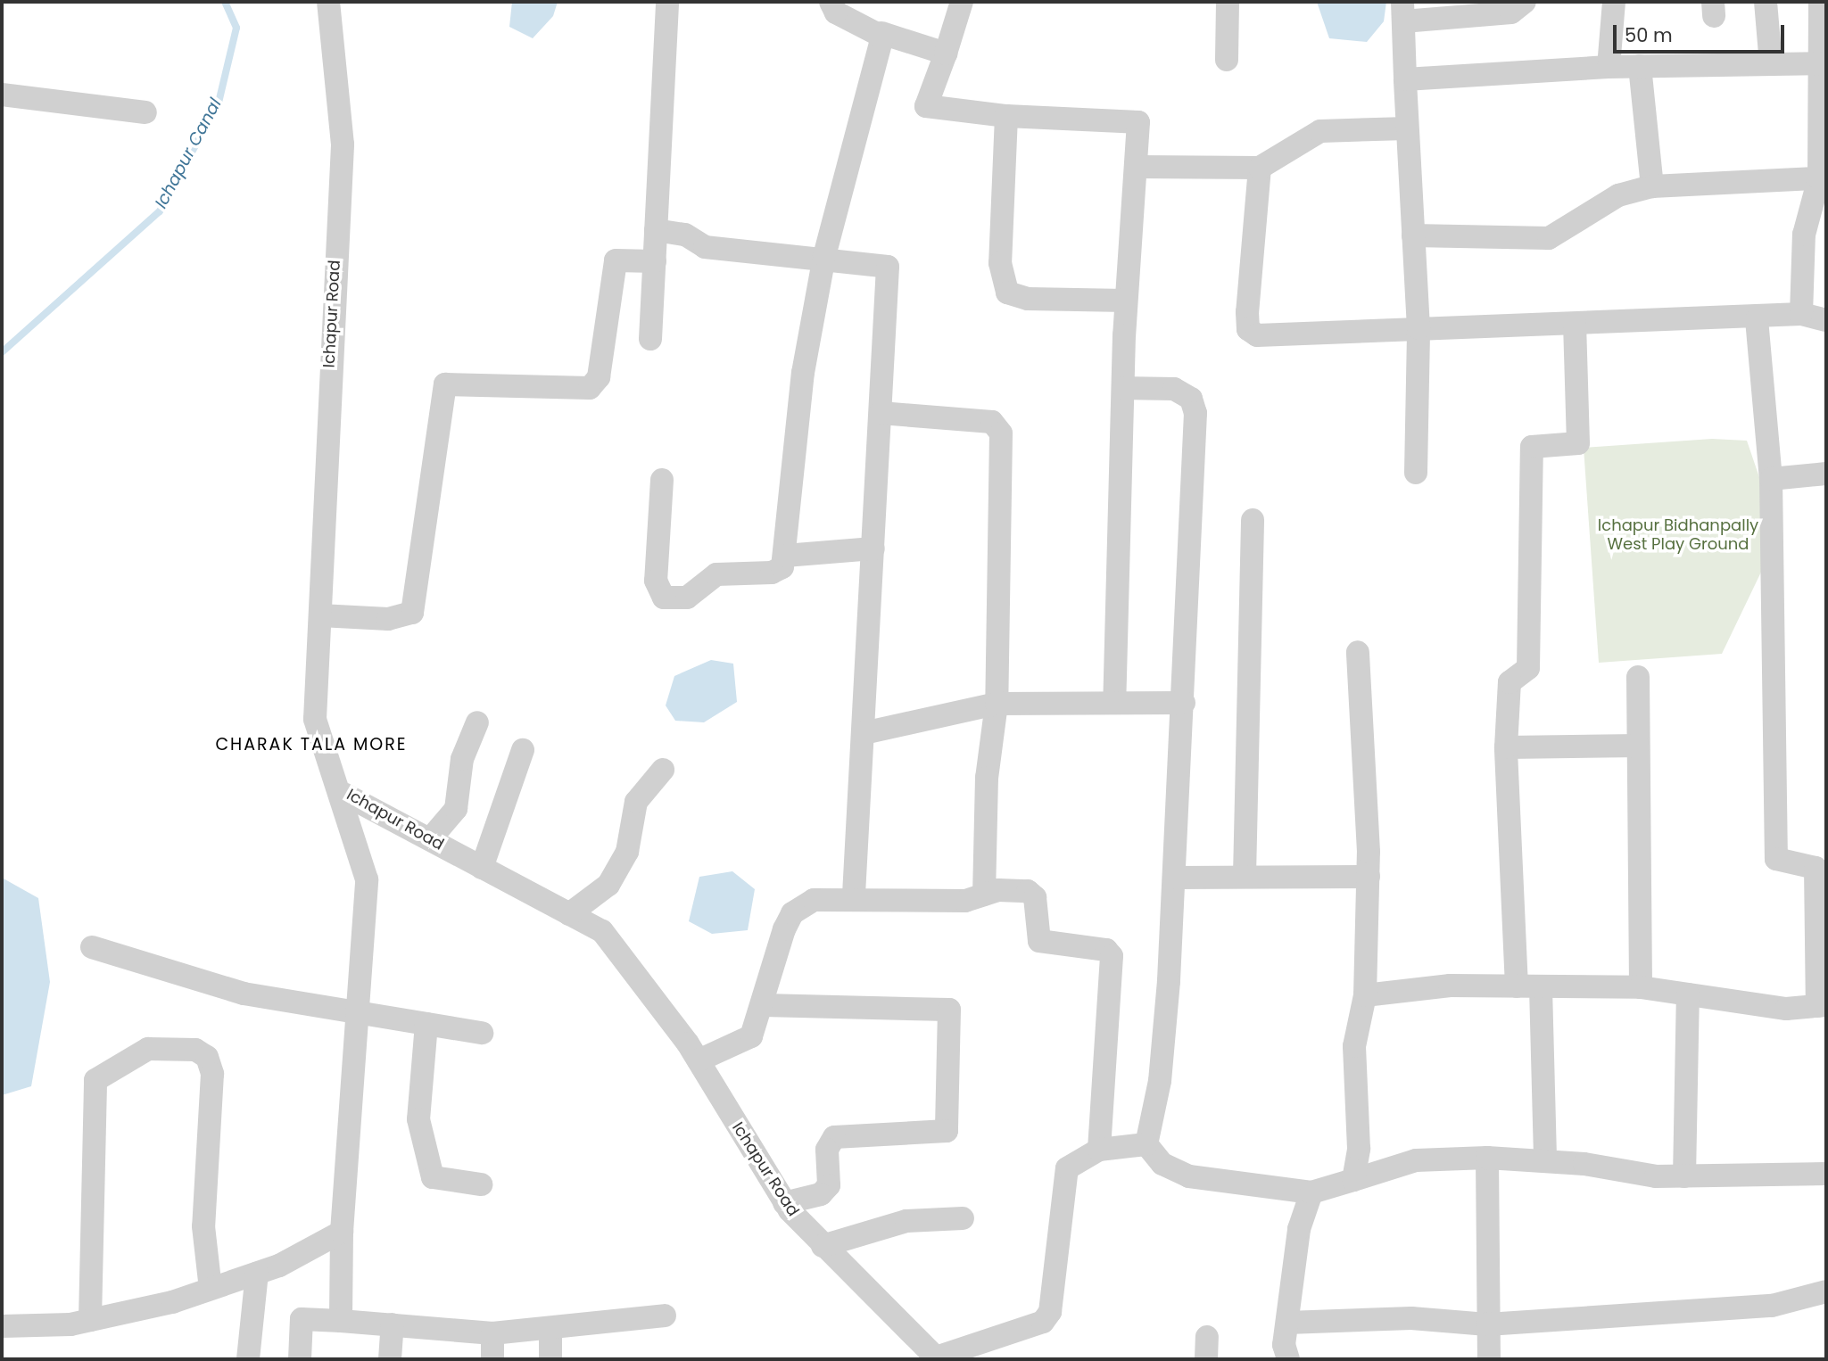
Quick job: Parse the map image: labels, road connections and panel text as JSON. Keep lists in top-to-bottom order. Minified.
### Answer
{"streets":{"street":["Ichapur Road"]},"districts":["CHARAK TALA MORE"],"water":["Ichapur Canal"],"parks":["Ichapur Bidhanpally West Play Ground"],"scale_bar":"50 m"}
